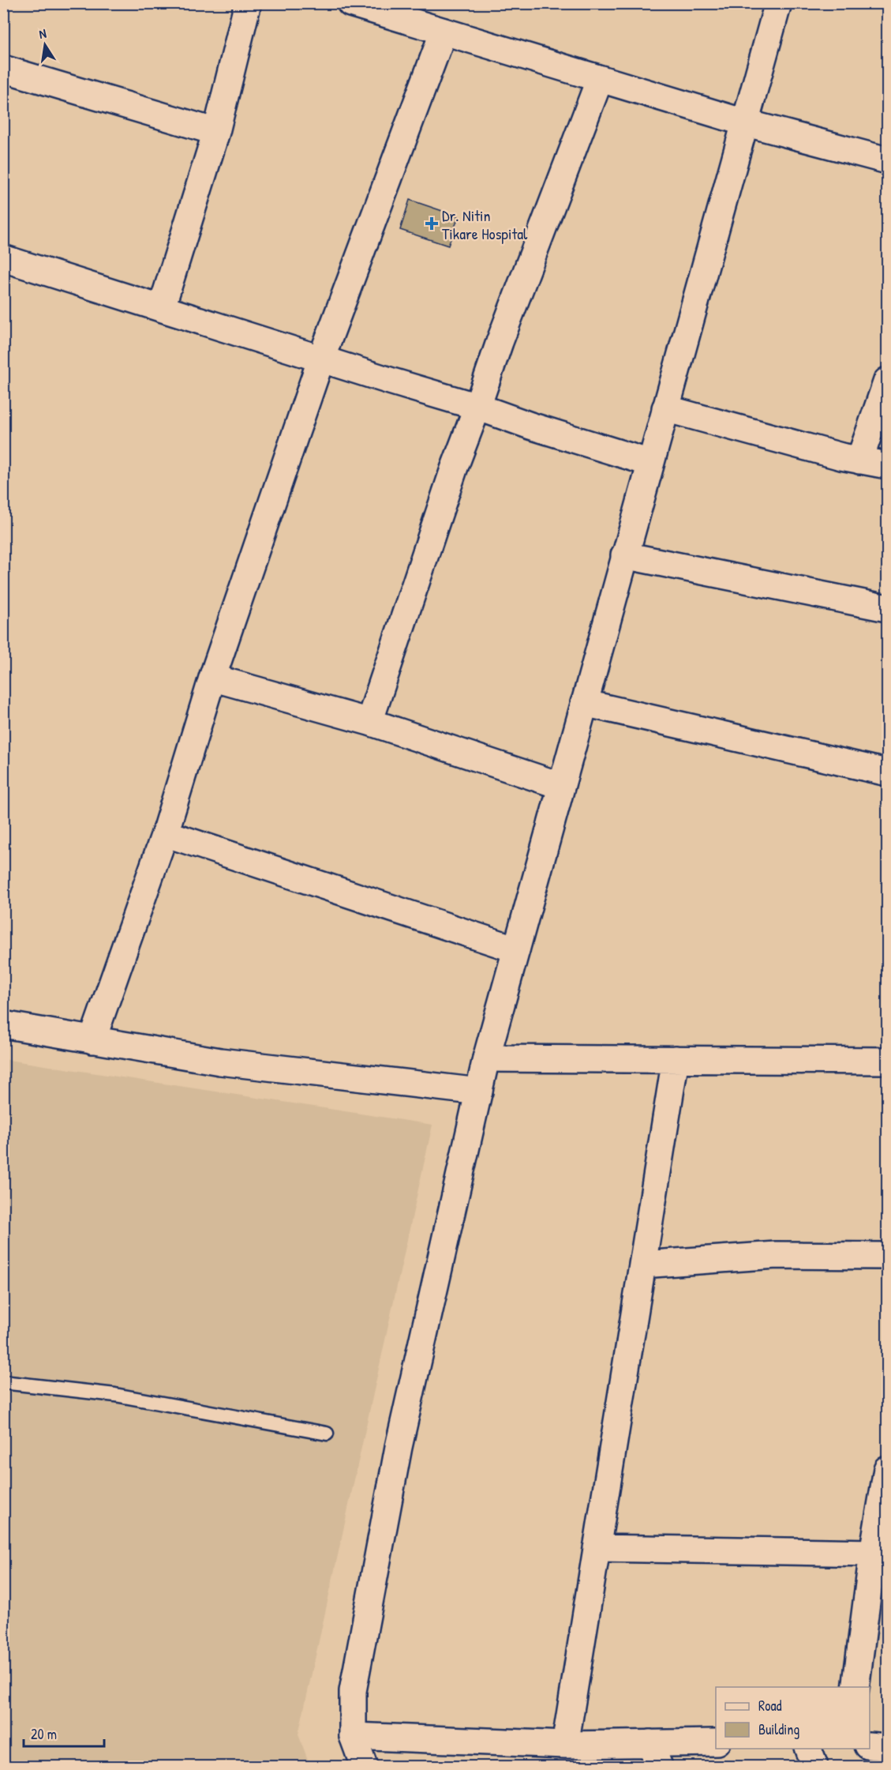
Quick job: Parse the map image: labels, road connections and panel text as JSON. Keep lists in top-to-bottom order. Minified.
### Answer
{"places":{"health":["Dr. Nitin Tikare Hospital"]},"legend":["Road","Building"],"scale_bar":"20 m","north":"top"}
